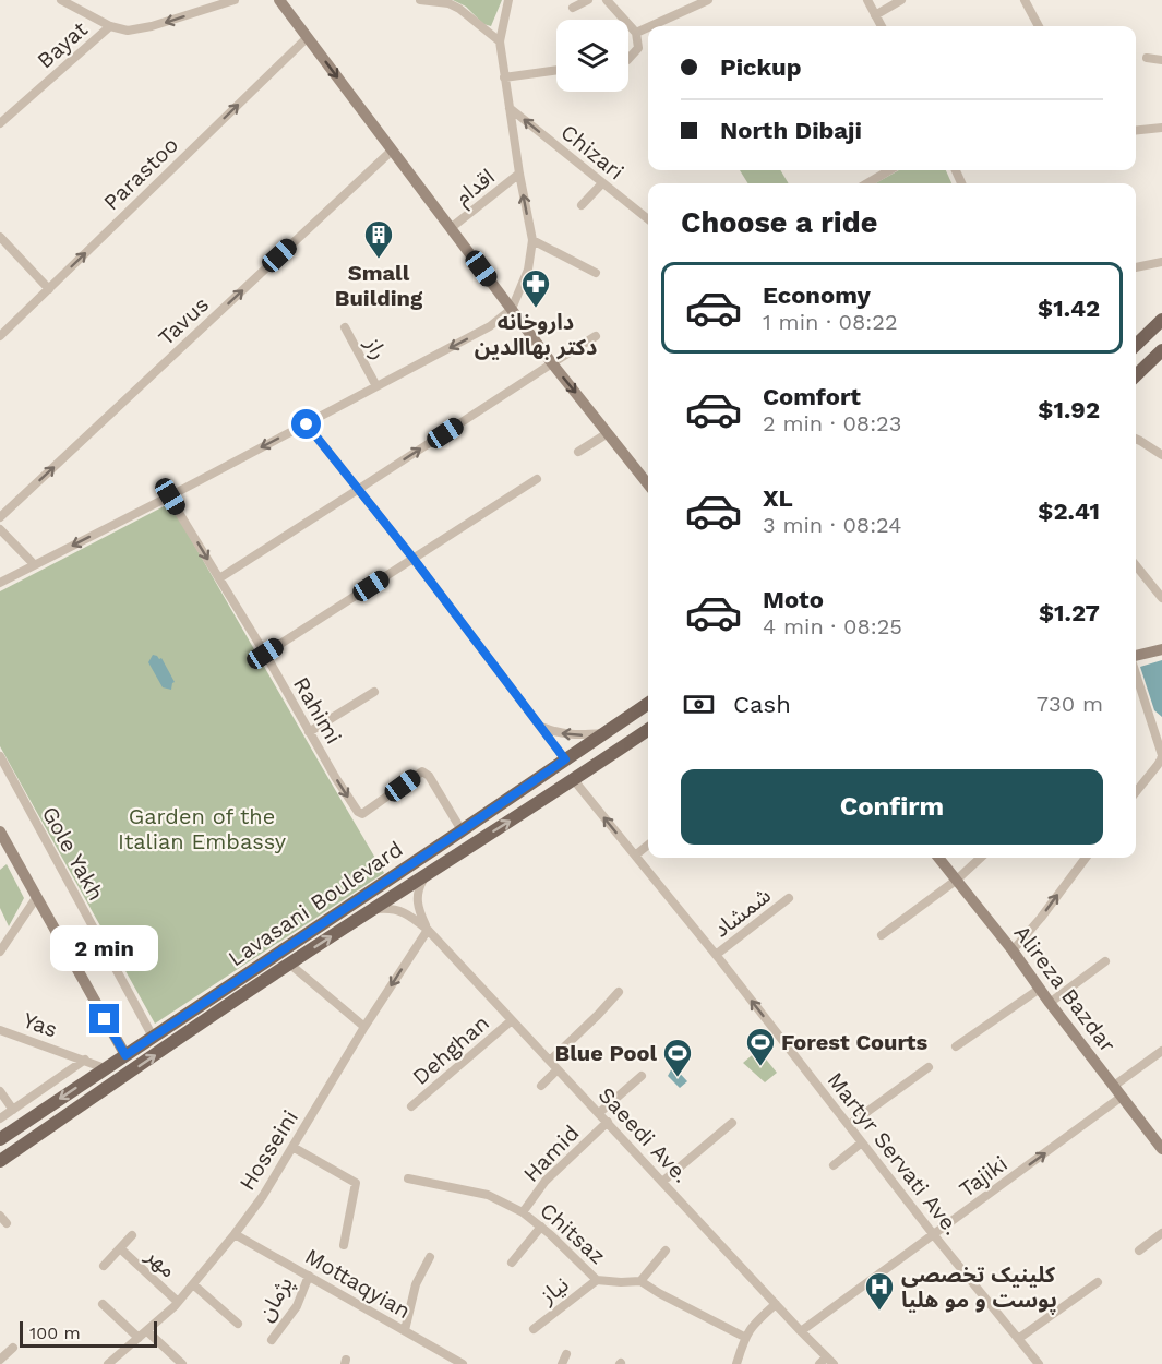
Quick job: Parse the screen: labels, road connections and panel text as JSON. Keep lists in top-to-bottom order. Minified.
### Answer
{"streets":{"main road":["Lavasani Boulevard","Alireza Bazdar"],"street":["Bayat","Chizari","Parastoo","اقدام","Tavus","راز","Rahimi","Gole Yakh","شمشاد","Yas","Dehghan","Saeedi Ave.","Hosseini","Hamid","Martyr Servati Ave.","Tajiki","Chitsaz","مهر","Mottaqyian","نیاز","پژمان"]},"crossings":[["Rahimi","Lavasani Boulevard"],["Gole Yakh","Lavasani Boulevard"],["Lavasani Boulevard","Yas"],["Lavasani Boulevard","Saeedi Ave."],["Lavasani Boulevard","Martyr Servati Ave."],["شمشاد","Martyr Servati Ave."],["Alireza Bazdar","Tajiki"],["Dehghan","Saeedi Ave."],["Saeedi Ave.","Hosseini"],["Saeedi Ave.","Hamid"],["Saeedi Ave.","Tajiki"],["Hosseini","مهر"],["Hosseini","Mottaqyian"],["Hamid","Chitsaz"],["Martyr Servati Ave.","Tajiki"],["Chitsaz","نیاز"],["Mottaqyian","پژمان"]],"one_way":["Bayat","Chizari","Parastoo","Tavus","Martyr Servati Ave.","Tajiki"],"parks":["Garden of the Italian Embassy"],"places":{"building":["Small Building"],"pharmacy":["داروخانه دکتر بهاالدین"],"sports":["Forest Courts","Blue Pool"],"hospital":["کلینیک تخصصی پوست و مو هلیا"]},"scale_bar":"100 m","page":{"banner":["Pickup","North Dibaji"],"heading":"Choose a ride","list":[{"name":"Economy","note":"1 min · 08:22","value":"$1.42"},{"name":"Comfort","note":"2 min · 08:23","value":"$1.92"},{"name":"XL","note":"3 min · 08:24","value":"$2.41"},{"name":"Moto","note":"4 min · 08:25","value":"$1.27"}],"pay":["Cash","730 m"],"buttons":"Confirm","bubble":"2 min","scale":"100 m"}}
